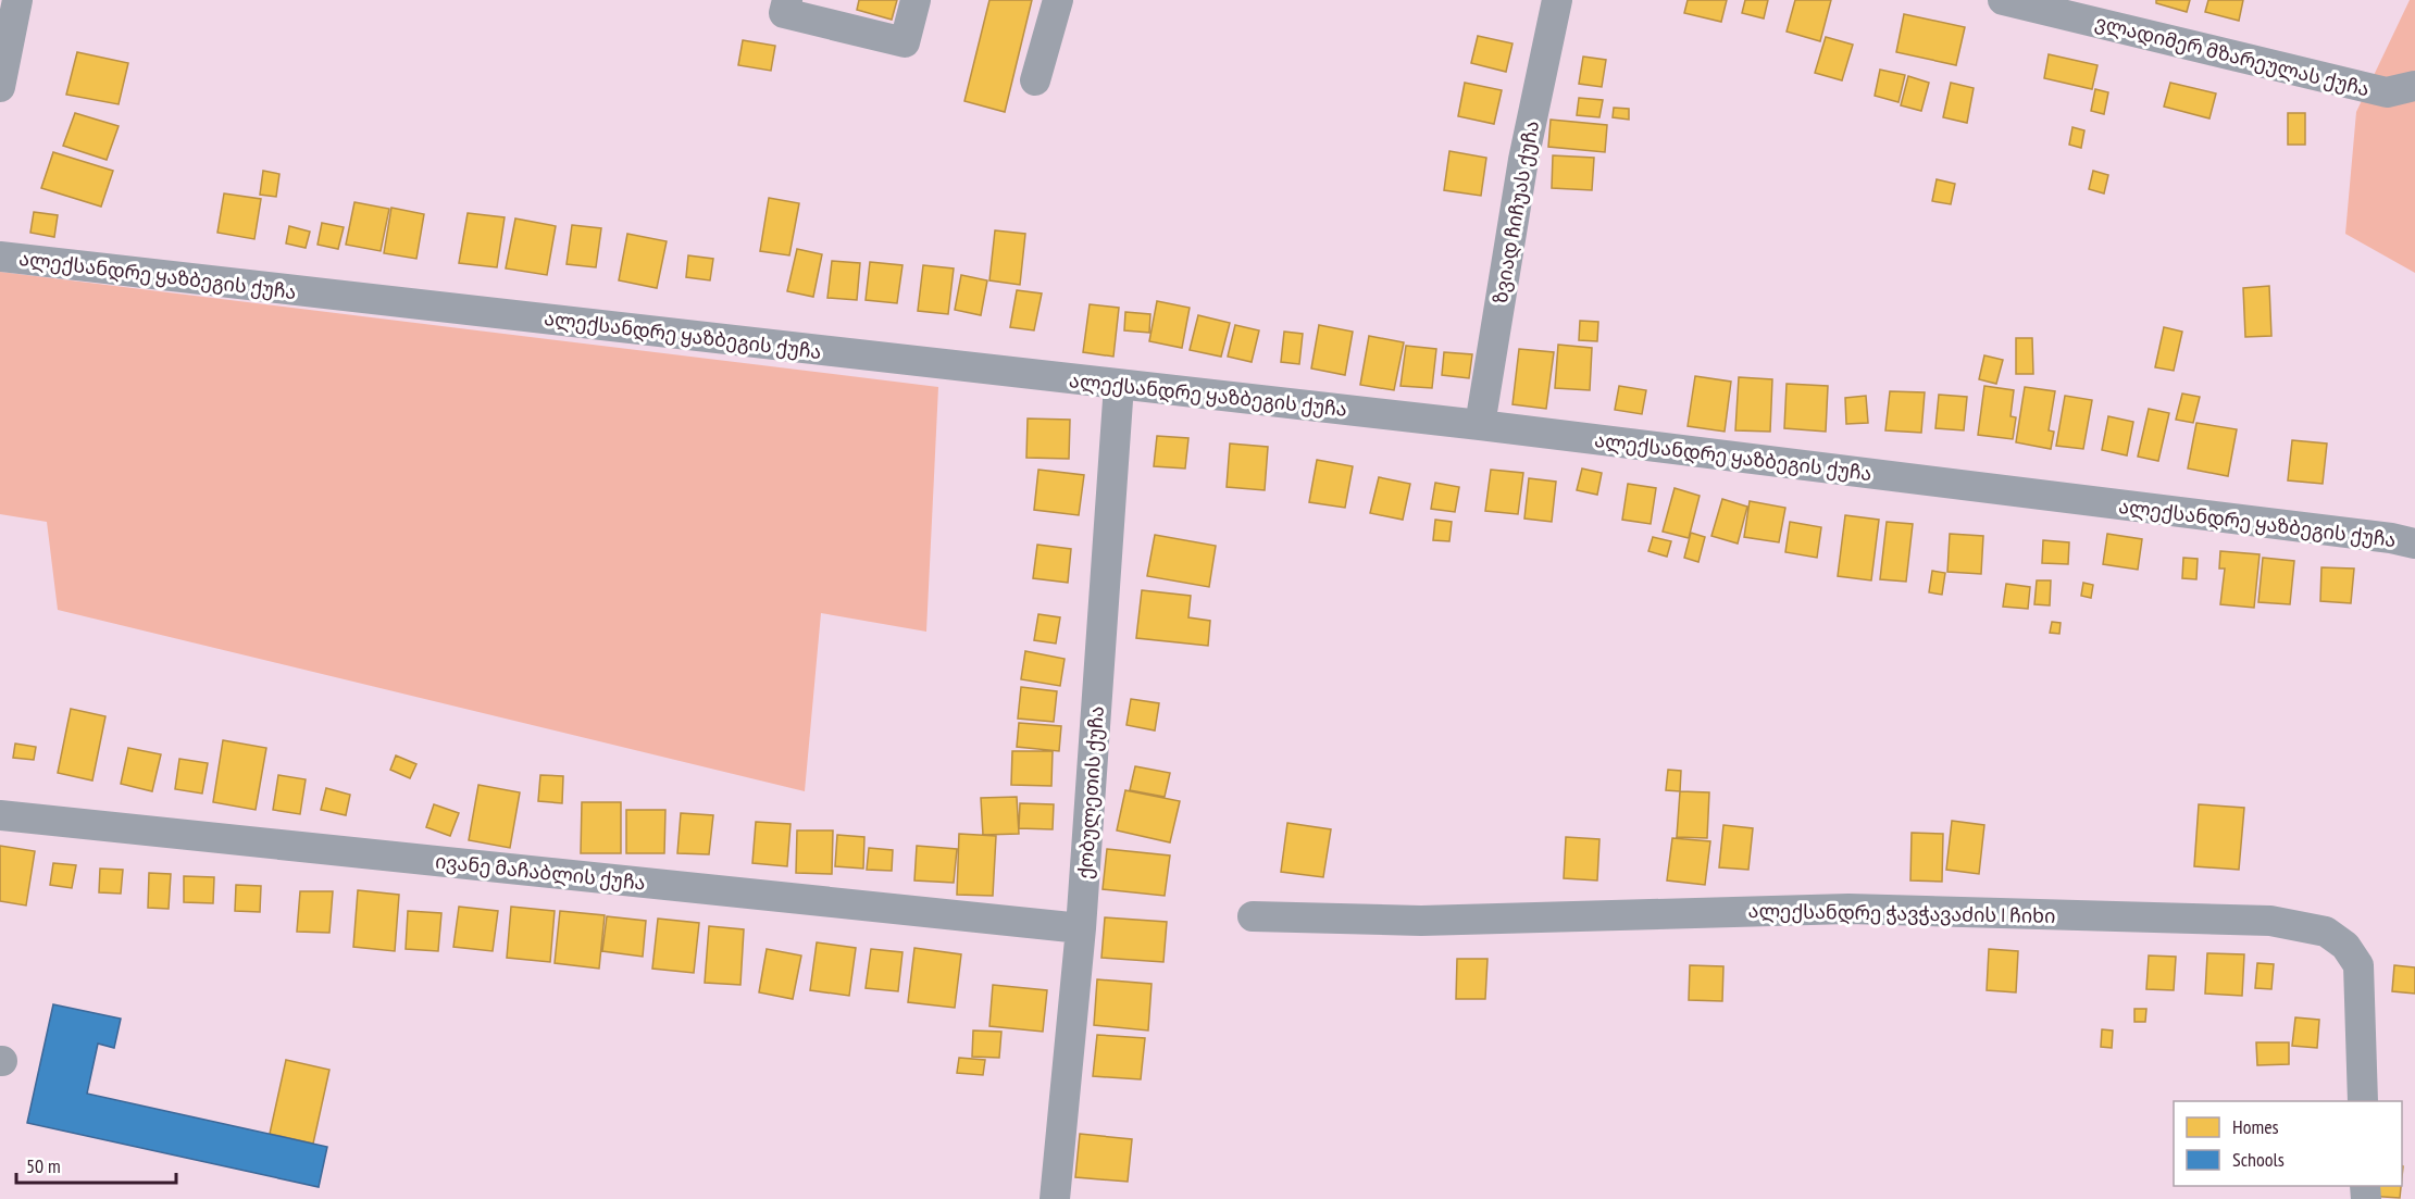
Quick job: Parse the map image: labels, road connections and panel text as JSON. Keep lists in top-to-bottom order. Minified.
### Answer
{"streets":{"street":["ვლადიმერ მზარეულას ქუჩა","ზვიად ჩიჩუას ქუჩა","ალექსანდრე ყაზბეგის ქუჩა","ქობულეთის ქუჩა","ივანე მაჩაბლის ქუჩა","ალექსანდრე ჭავჭავაძის I ჩიხი"]},"crossings":[["ზვიად ჩიჩუას ქუჩა","ალექსანდრე ყაზბეგის ქუჩა"],["ალექსანდრე ყაზბეგის ქუჩა","ქობულეთის ქუჩა"],["ქობულეთის ქუჩა","ივანე მაჩაბლის ქუჩა"]],"legend":["Homes","Schools"],"scale_bar":"50 m"}
